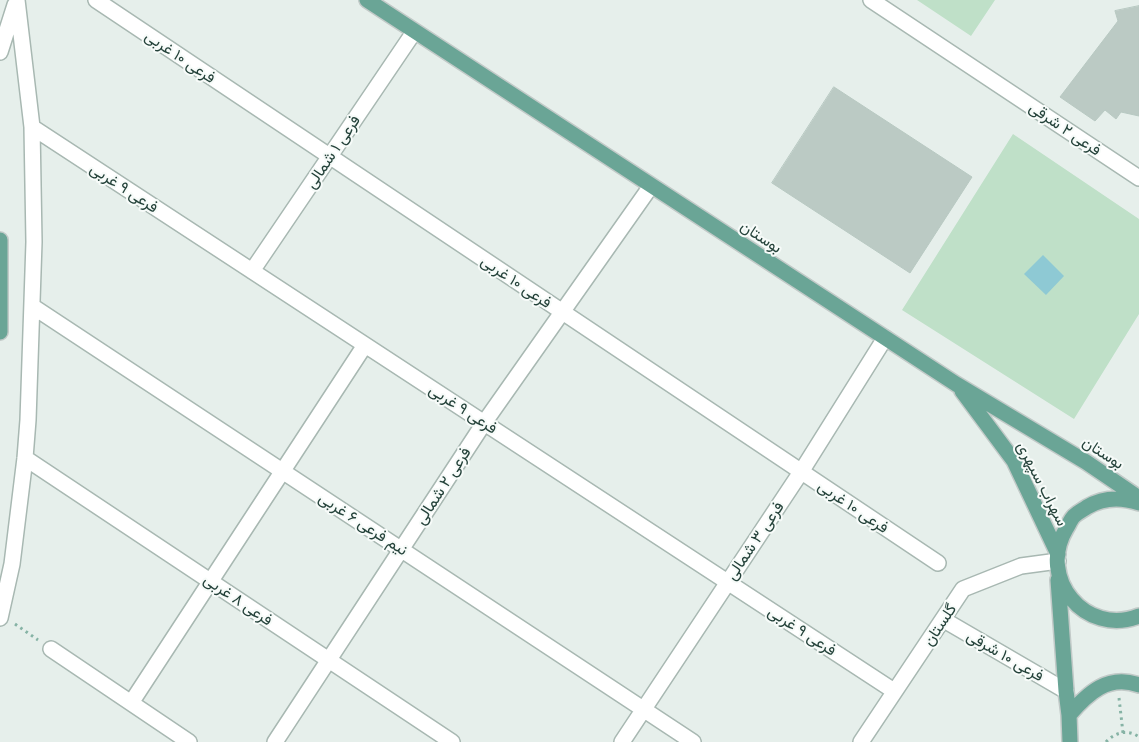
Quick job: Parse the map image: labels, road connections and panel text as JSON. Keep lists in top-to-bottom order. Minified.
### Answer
{"streets":{"main road":["بوستان","سهراب سپهری"],"street":["فرعی ۱۰ غربی","فرعی ۲ شرقی","فرعی ۱ شمالی","فرعی ۹ غربی","فرعی ۲ شمالی","نیم فرعی ۶ غربی","فرعی ۳ شمالی","فرعی ۸ غربی","گلستان","فرعی ۱۰ شرقی"]},"crossings":[["فرعی ۱۰ غربی","فرعی ۱ شمالی"],["فرعی ۱۰ غربی","فرعی ۲ شمالی"],["فرعی ۱۰ غربی","فرعی ۳ شمالی"],["فرعی ۱ شمالی","فرعی ۹ غربی"],["فرعی ۱ شمالی","بوستان"],["فرعی ۹ غربی","فرعی ۲ شمالی"],["فرعی ۹ غربی","فرعی ۳ شمالی"],["فرعی ۹ غربی","گلستان"],["بوستان","سهراب سپهری"],["بوستان","فرعی ۲ شمالی"],["بوستان","فرعی ۳ شمالی"],["سهراب سپهری","گلستان"],["سهراب سپهری","فرعی ۱۰ شرقی"],["فرعی ۲ شمالی","نیم فرعی ۶ غربی"],["فرعی ۲ شمالی","فرعی ۸ غربی"],["نیم فرعی ۶ غربی","فرعی ۳ شمالی"],["گلستان","فرعی ۱۰ شرقی"]]}
